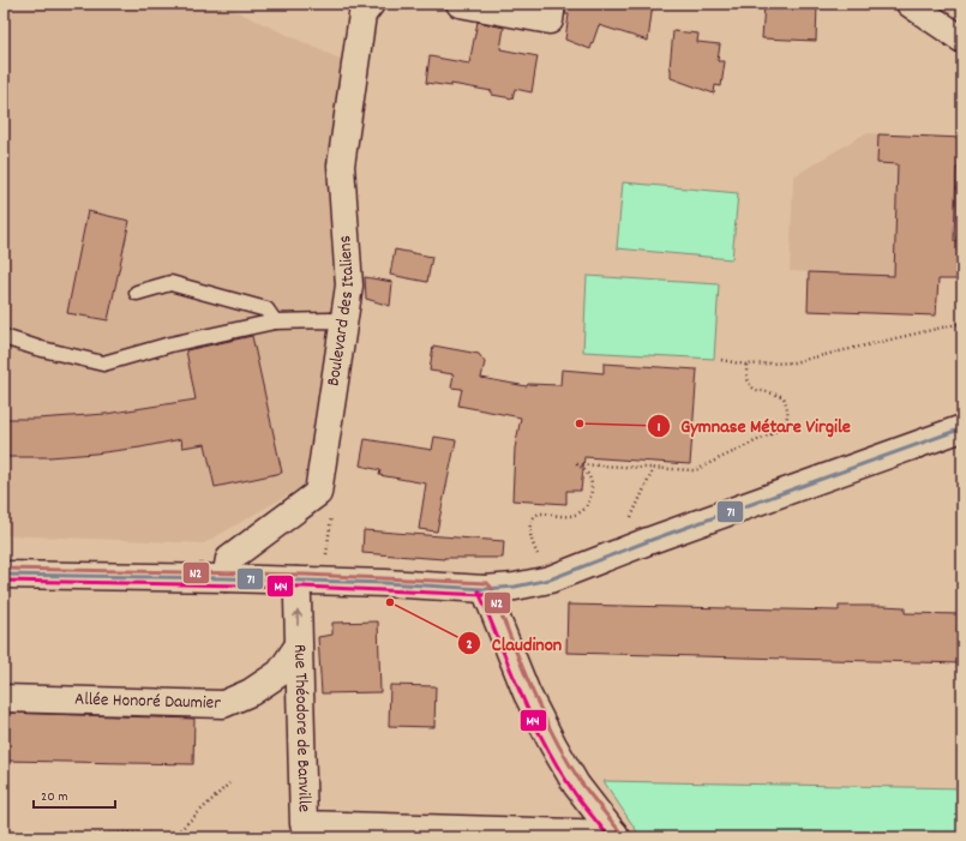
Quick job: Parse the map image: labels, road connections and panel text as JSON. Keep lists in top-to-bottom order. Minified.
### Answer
{"streets":{"street":["Boulevard des Italiens","Allée Honoré Daumier","Rue Théodore de Banville"]},"crossings":[["Allée Honoré Daumier","Rue Théodore de Banville"]],"places":["Gymnase Métare Virgile","Claudinon"],"lines":["transit line 71","transit line N2","transit line M4"],"scale_bar":"20 m"}
